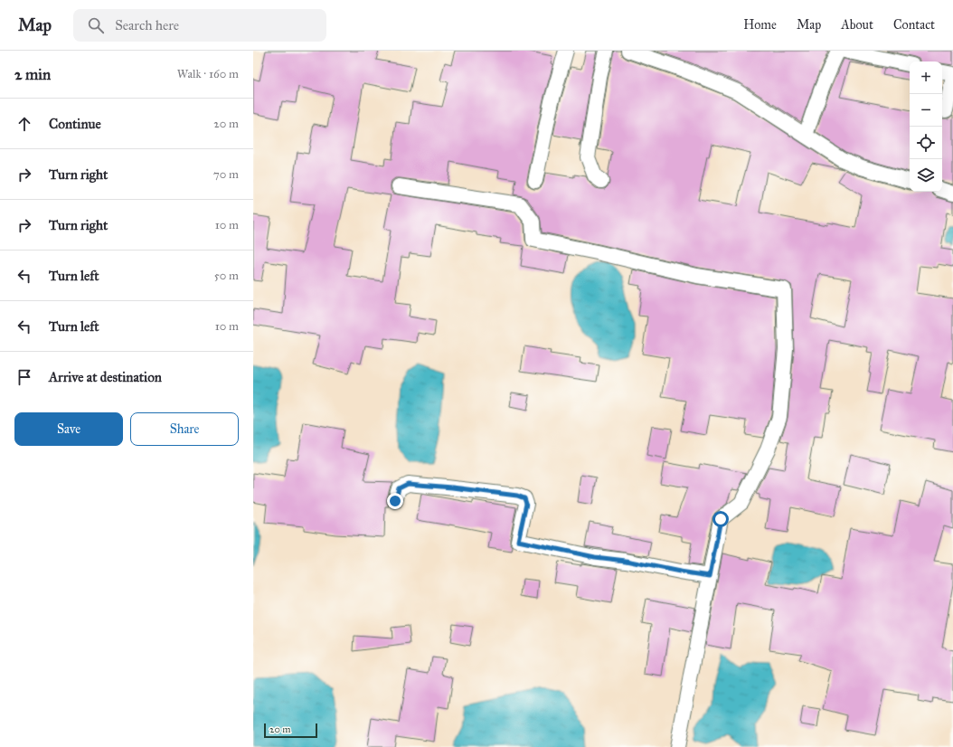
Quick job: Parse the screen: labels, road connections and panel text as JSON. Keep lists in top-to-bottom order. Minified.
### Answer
{"scale_bar":"20 m","page":{"header":"Map","search":"Search here","nav":["Home","Map","About","Contact"],"heading":["2 min","Walk · 160 m"],"map_buttons":["+","−"],"list":[["Continue","20 m"],["Turn right","70 m"],["Turn right","10 m"],["Turn left","50 m"],["Turn left","10 m"],"Arrive at destination"],"buttons":["Save","Share"],"scale":"20 m"}}
